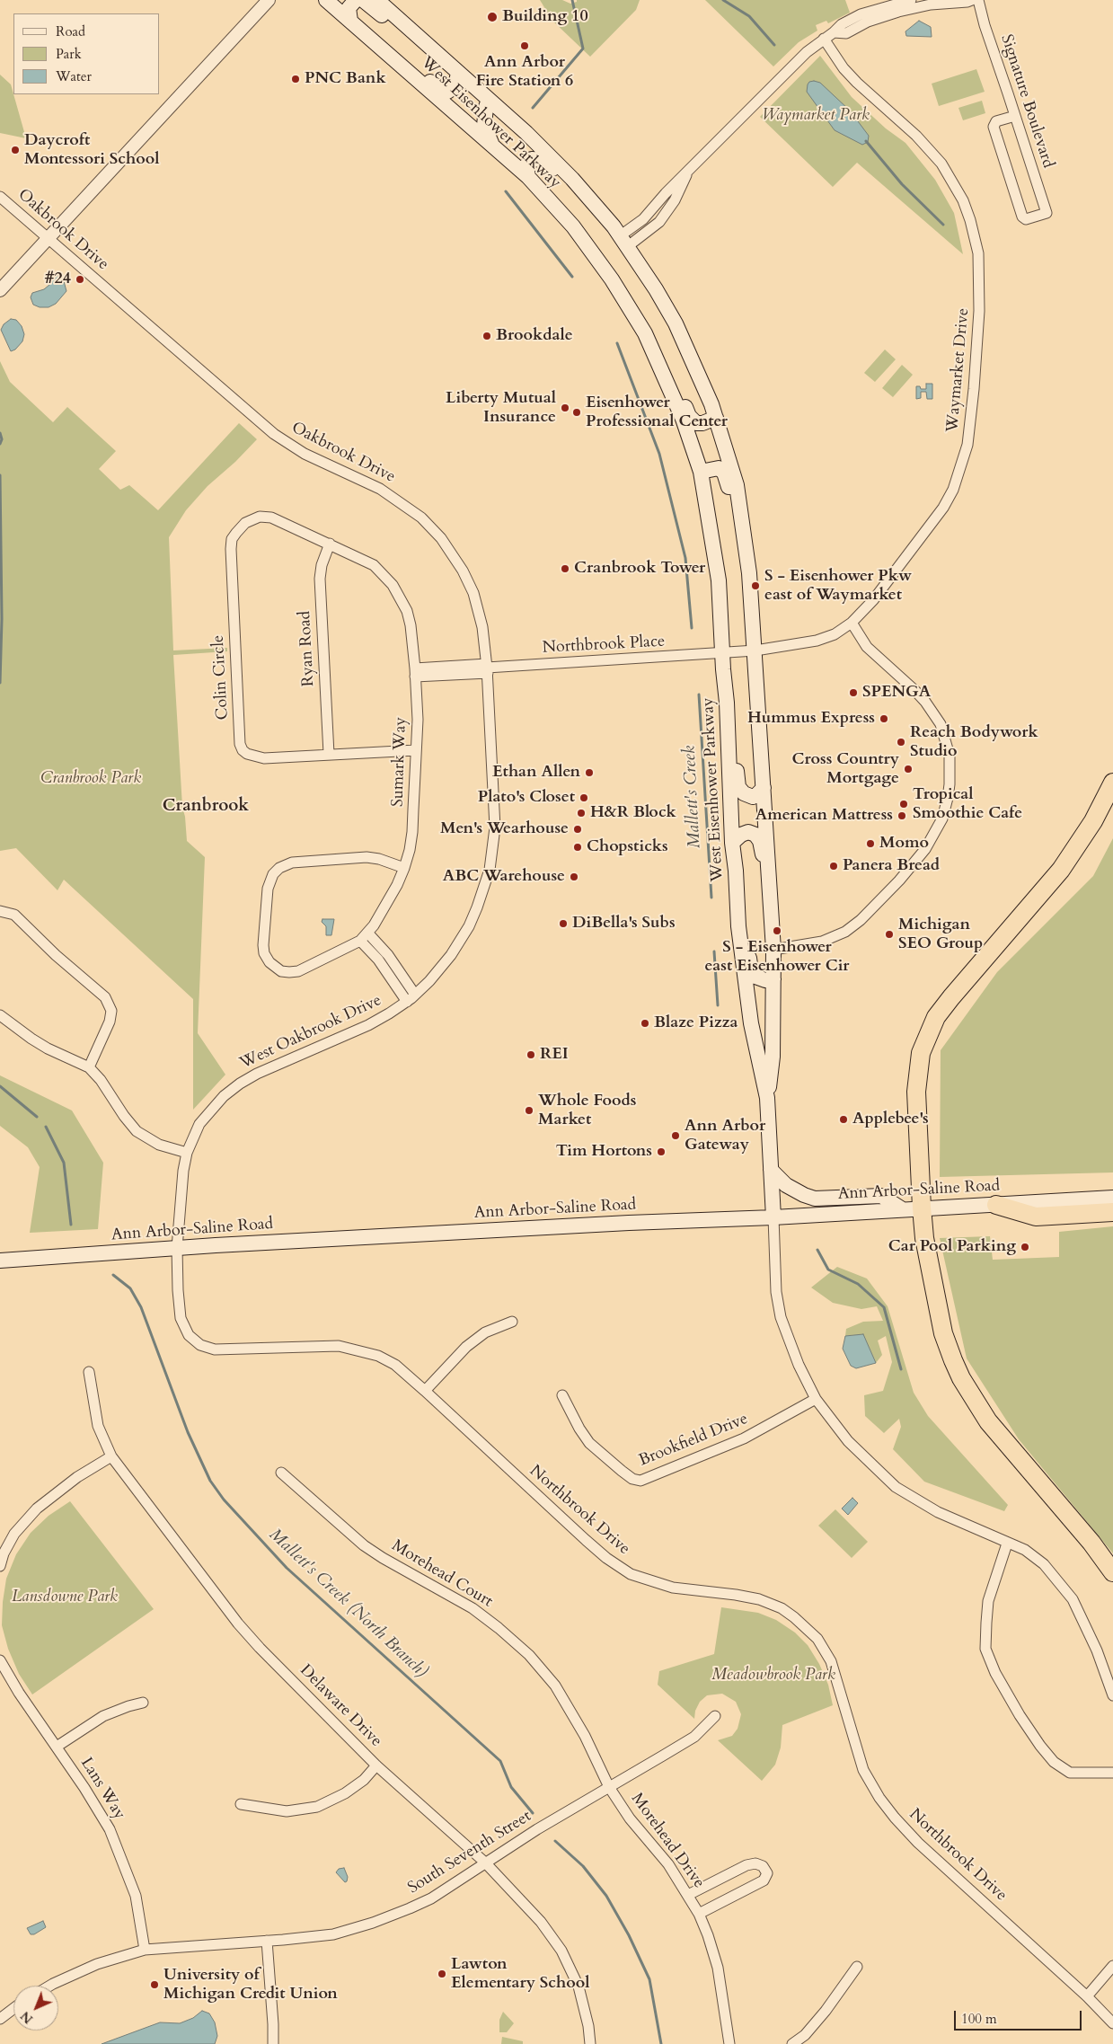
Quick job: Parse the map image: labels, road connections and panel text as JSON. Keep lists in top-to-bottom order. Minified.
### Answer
{"streets":{"main road":["West Eisenhower Parkway","Ann Arbor-Saline Road"],"street":["Signature Boulevard","Oakbrook Drive","Waymarket Drive","Northbrook Place","Ryan Road","Colin Circle","Sumark Way","West Oakbrook Drive","Brookfield Drive","Northbrook Drive","Morehead Court","Delaware Drive","Lans Way","Morehead Drive","South Seventh Street"]},"crossings":[["West Eisenhower Parkway","Waymarket Drive"],["West Eisenhower Parkway","Northbrook Place"],["West Eisenhower Parkway","Ann Arbor-Saline Road"],["Oakbrook Drive","Northbrook Place"],["Oakbrook Drive","West Oakbrook Drive"],["Waymarket Drive","Northbrook Place"],["Northbrook Place","Sumark Way"],["Ryan Road","Colin Circle"],["Ryan Road","Sumark Way"],["Colin Circle","Sumark Way"],["West Oakbrook Drive","Ann Arbor-Saline Road"],["West Oakbrook Drive","Northbrook Drive"],["Ann Arbor-Saline Road","Northbrook Drive"],["Morehead Court","Morehead Drive"],["Morehead Court","South Seventh Street"],["Delaware Drive","South Seventh Street"],["Lans Way","South Seventh Street"],["Morehead Drive","South Seventh Street"]],"districts":["Cranbrook"],"water":["Mallett's Creek","Mallett's Creek (North Branch)"],"parks":["Waymarket Park","Cranbrook Park","Lansdowne Park","Meadowbrook Park"],"places":["Building 10","Ann Arbor Fire Station 6","PNC Bank","Daycroft Montessori School","#24","Brookdale","Liberty Mutual Insurance","Eisenhower Professional Center","Cranbrook Tower","S - Eisenhower Pkw east of Waymarket","SPENGA","Hummus Express","Reach Bodywork Studio","Cross Country Mortgage","Ethan Allen","Plato's Closet","Tropical Smoothie Cafe","H&R Block","American Mattress","Men's Wearhouse","Momo","Chopsticks","Panera Bread","ABC Warehouse","DiBella's Subs","S - Eisenhower east Eisenhower Cir","Michigan SEO Group","Blaze Pizza","REI","Whole Foods Market","Applebee's","Ann Arbor Gateway","Tim Hortons","Car Pool Parking","Lawton Elementary School","University of Michigan Credit Union"],"legend":["Road","Park","Water"],"scale_bar":"100 m","north":"bottom left"}
